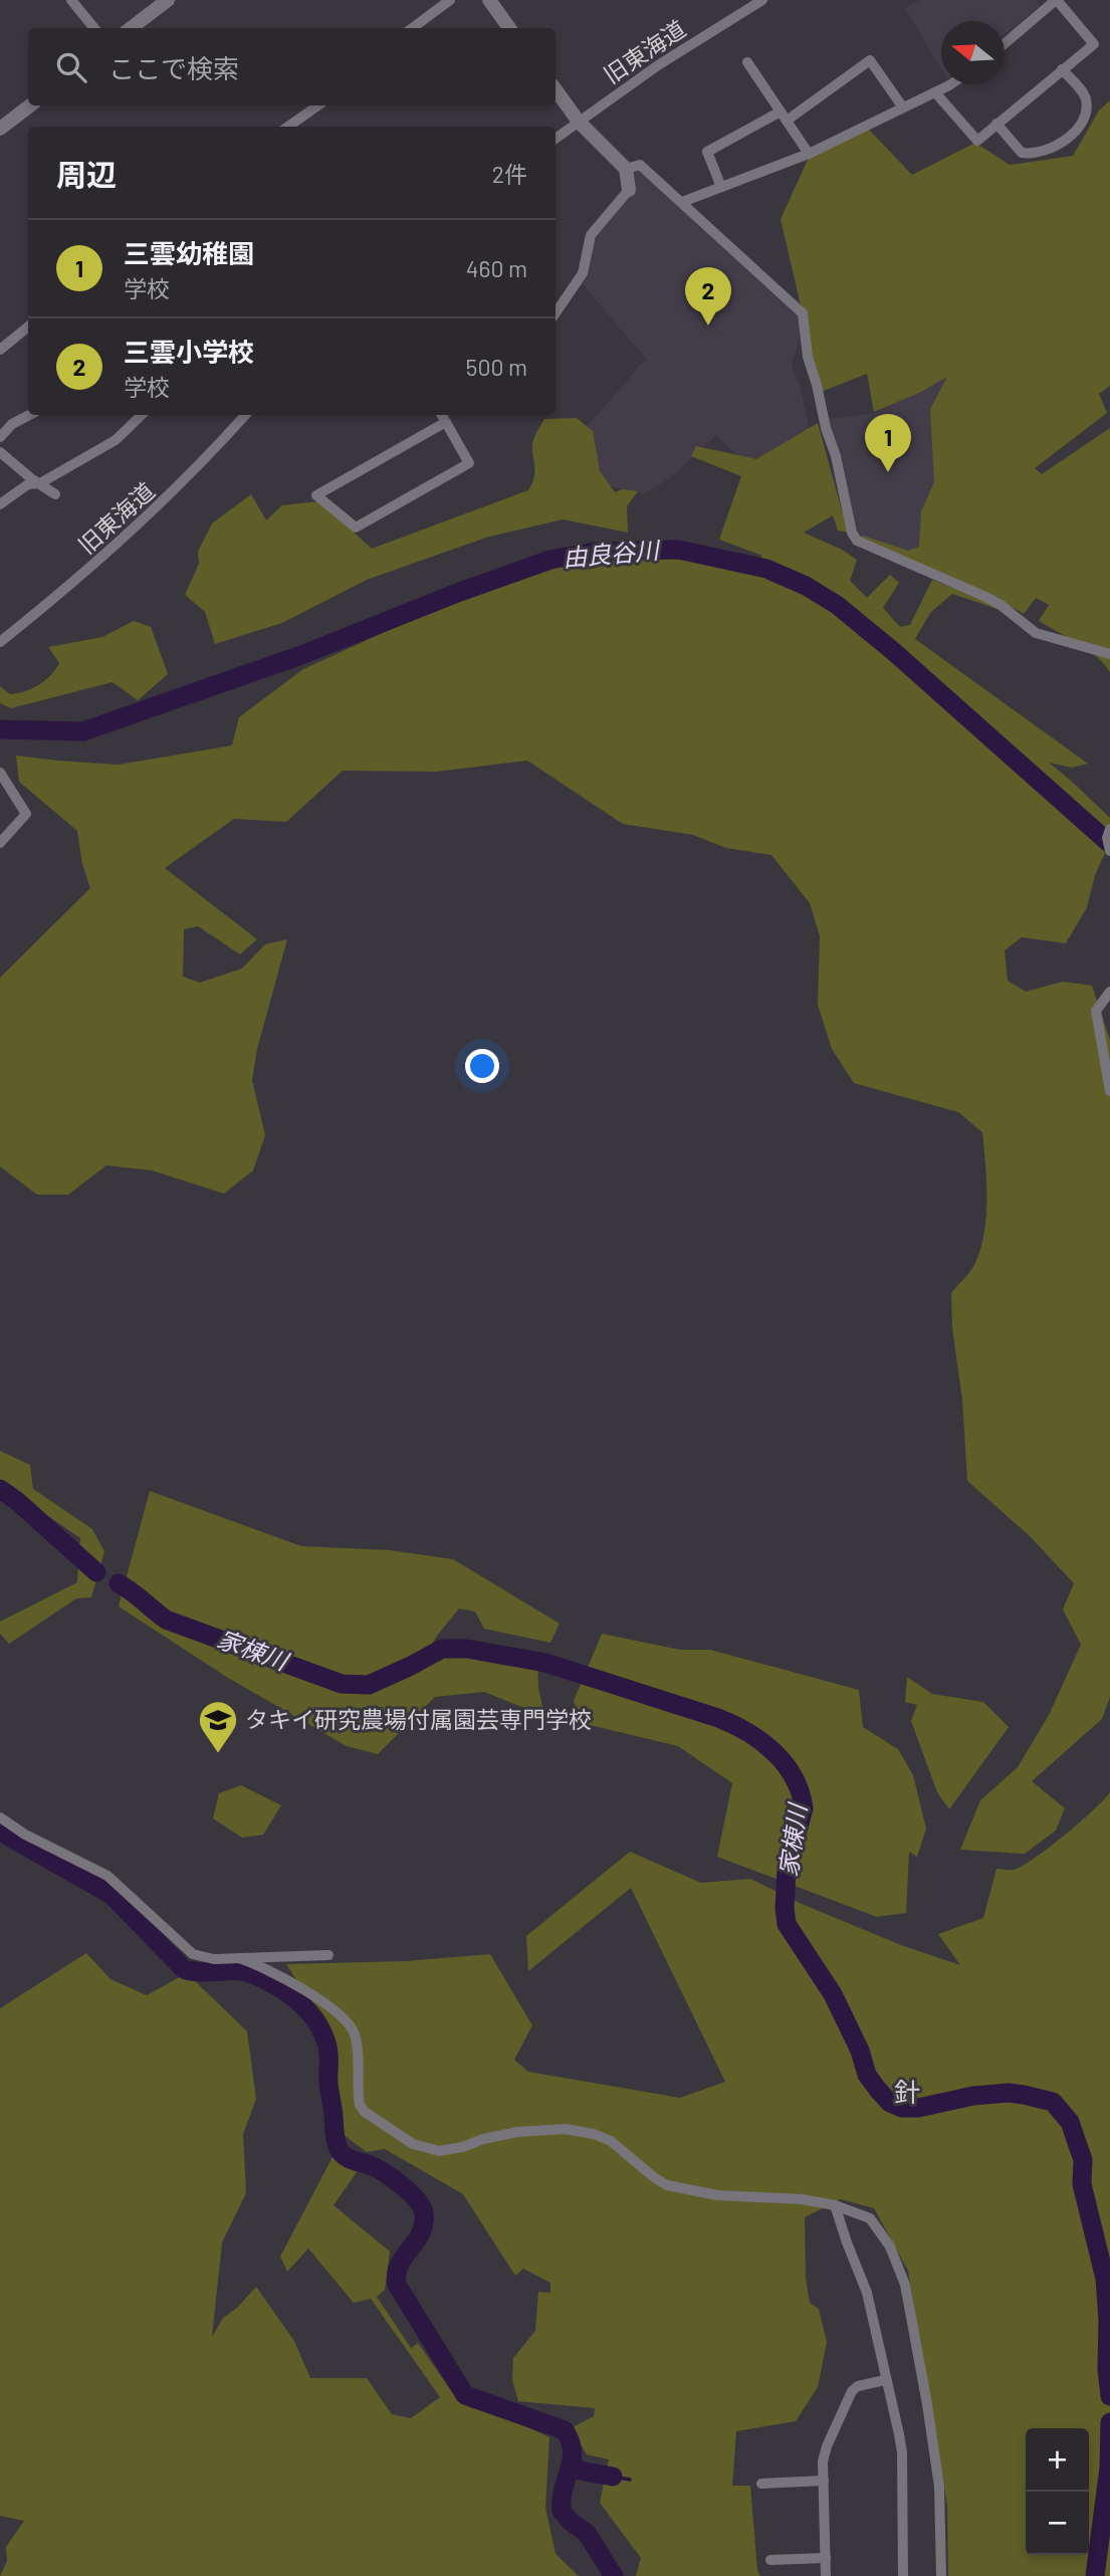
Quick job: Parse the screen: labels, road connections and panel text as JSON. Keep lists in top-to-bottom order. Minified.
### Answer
{"streets":{"street":["旧東海道"]},"districts":["針"],"water":["由良谷川","家棟川"],"places":{"school or university":["タキイ研究農場付属園芸専門学校"]},"north":"left","page":{"search":"ここで検索","heading":["周辺","2件"],"list":[{"mark":"1","name":"三雲幼稚園","note":"学校","value":"460 m"},{"mark":"2","name":"三雲小学校","note":"学校","value":"500 m"}],"pins":["2","1"],"map_buttons":["+","−"]}}
